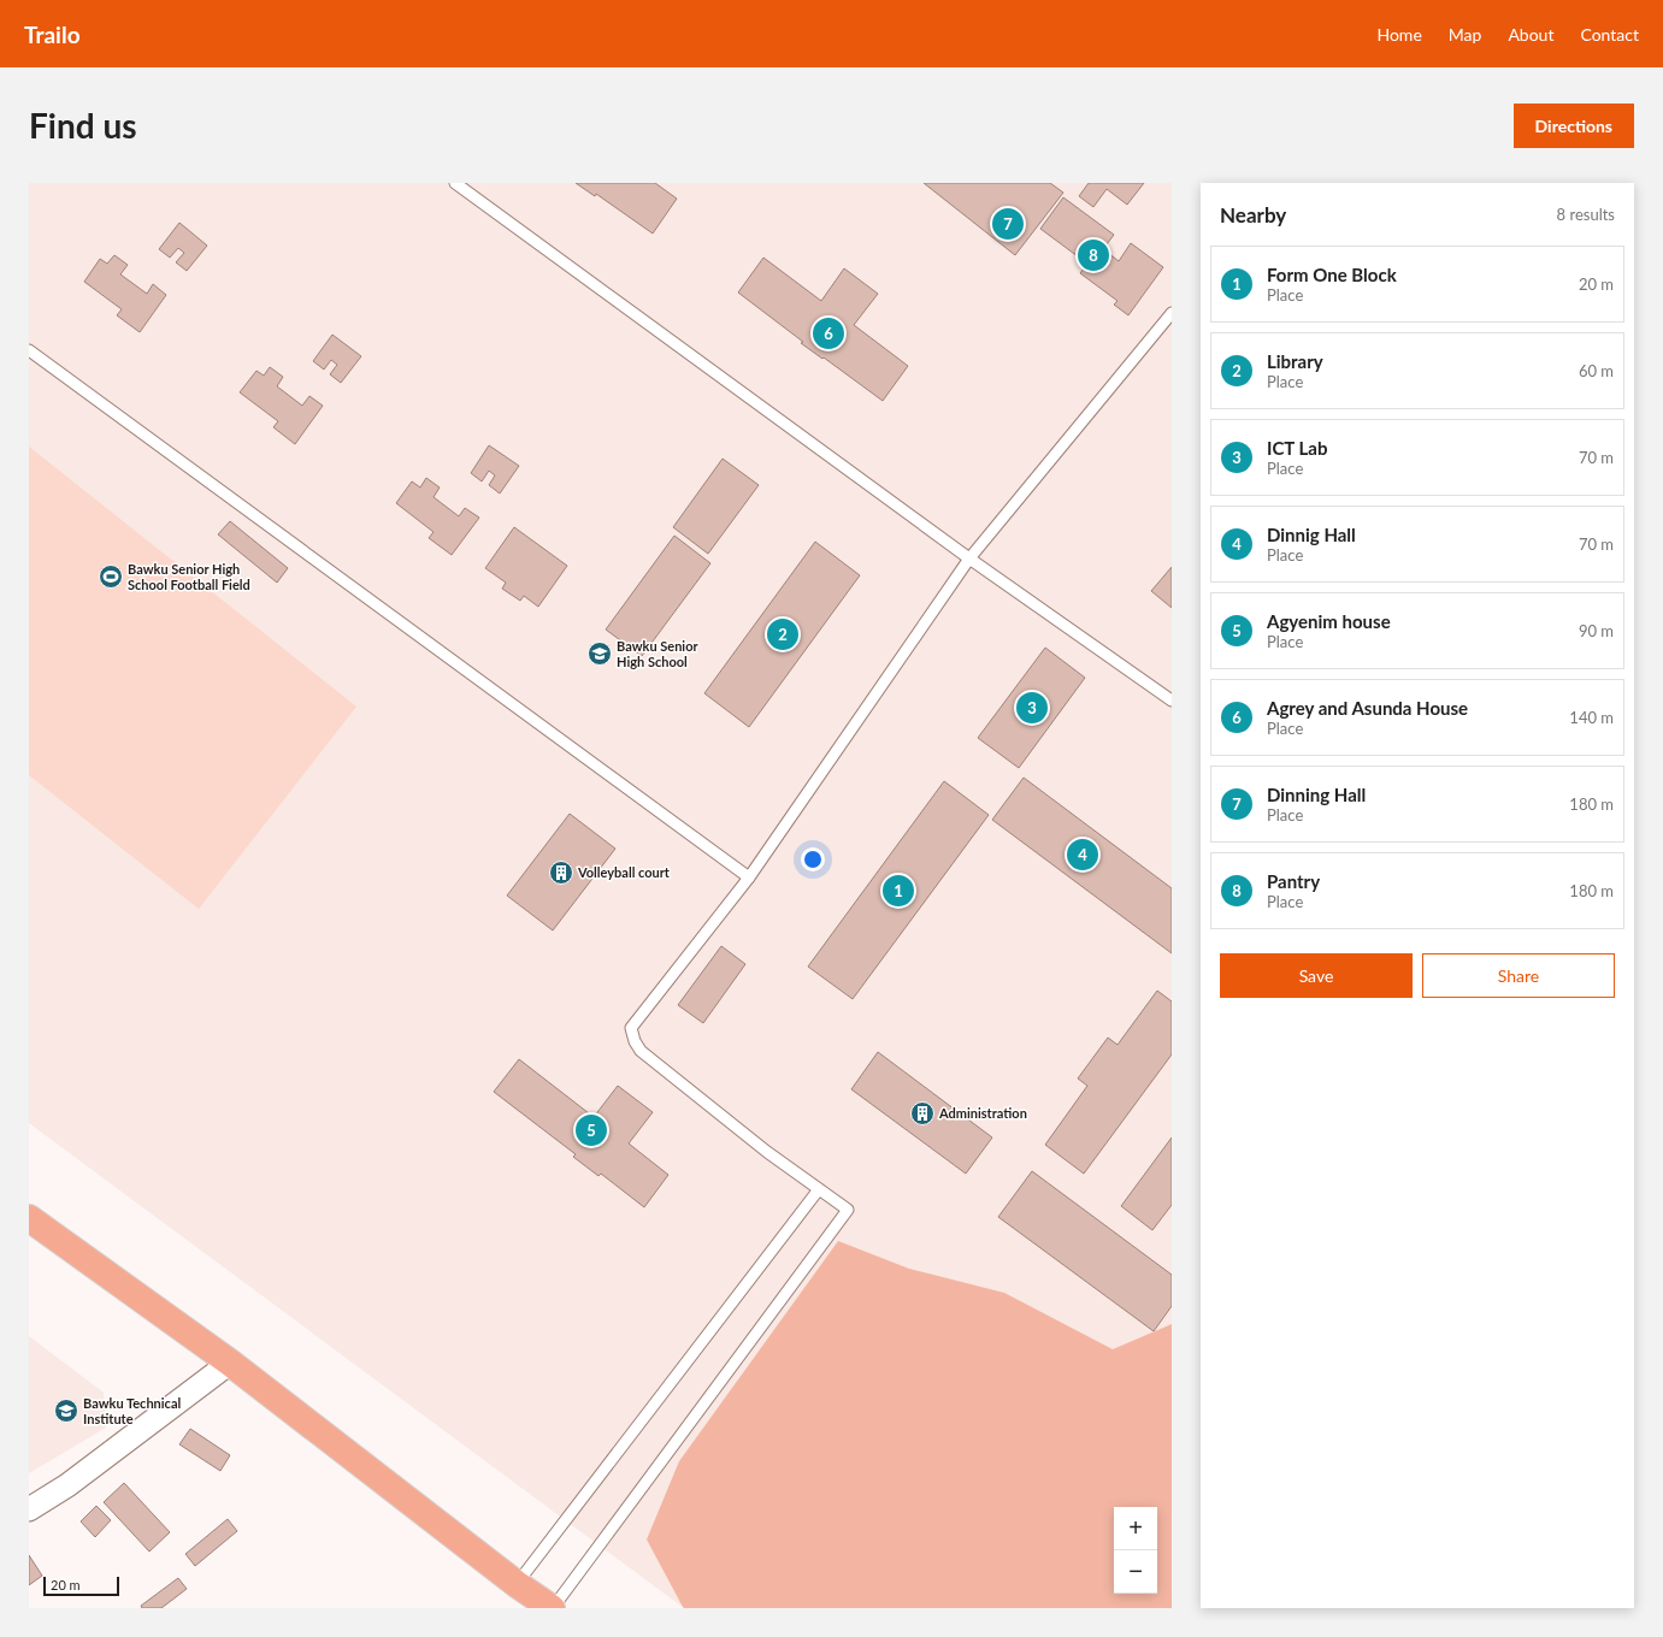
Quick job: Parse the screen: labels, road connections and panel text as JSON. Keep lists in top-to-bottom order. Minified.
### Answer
{"places":{"sports":["Bawku Senior High School Football Field"],"school or university":["Bawku Senior High School","Bawku Technical Institute"],"building":["Volleyball court","Administration"]},"scale_bar":"20 m","page":{"header":"Trailo","nav":["Home","Map","About","Contact"],"buttons":["Directions",["Save","Share"]],"title":"Find us","heading":["Nearby","8 results"],"pins":["7","8","6","2","3","4","1","5"],"list":[{"mark":"1","name":"Form One Block","note":"Place","value":"20 m"},{"mark":"2","name":"Library","note":"Place","value":"60 m"},{"mark":"3","name":"ICT Lab","note":"Place","value":"70 m"},{"mark":"4","name":"Dinnig Hall","note":"Place","value":"70 m"},{"mark":"5","name":"Agyenim house","note":"Place","value":"90 m"},{"mark":"6","name":"Agrey and Asunda House","note":"Place","value":"140 m"},{"mark":"7","name":"Dinning Hall","note":"Place","value":"180 m"},{"mark":"8","name":"Pantry","note":"Place","value":"180 m"}],"map_buttons":["+","−"],"scale":"20 m"}}
